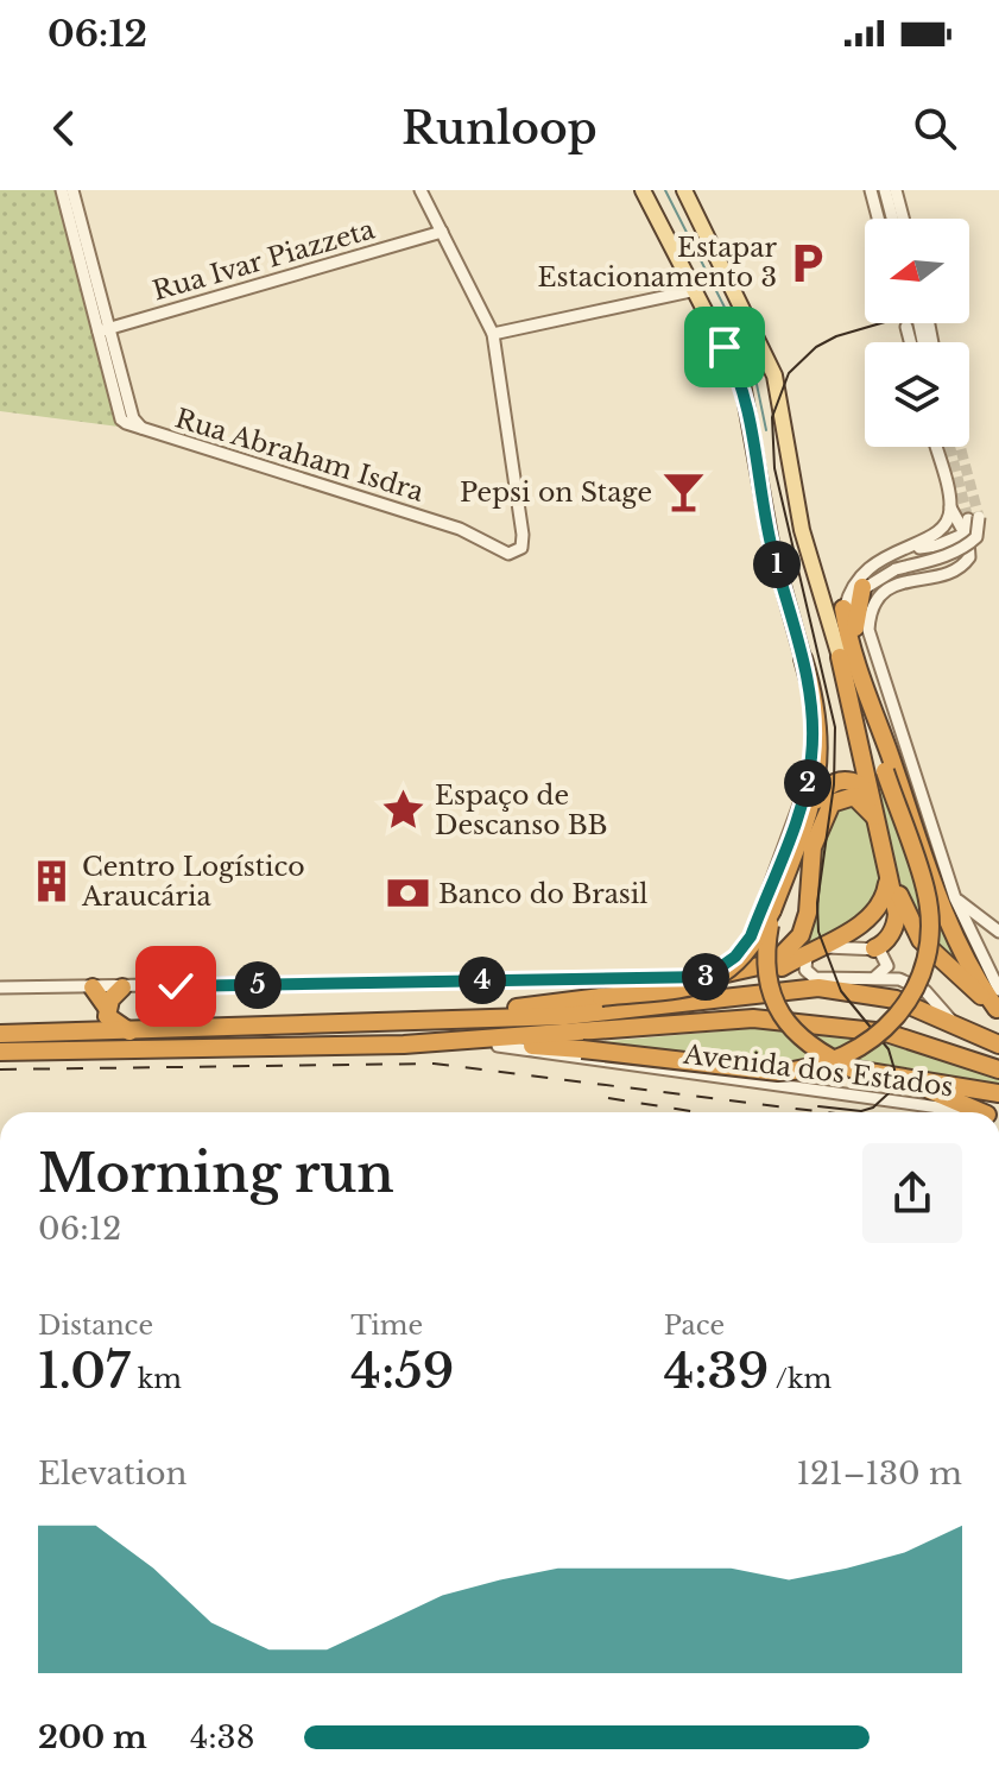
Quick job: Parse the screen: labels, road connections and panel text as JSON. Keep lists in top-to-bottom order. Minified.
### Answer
{"streets":{"street":["Rua Ivar Piazzeta","Rua Abraham Isdra","Avenida dos Estados"]},"crossings":[["Rua Ivar Piazzeta","Rua Abraham Isdra"]],"places":{"parking":["Estapar Estacionamento 3"],"bar":["Pepsi on Stage"],"place":["Espaço de Descanso BB"],"building":["Centro Logístico Araucária"],"bank":["Banco do Brasil"]},"north":"left","page":{"status":"06:12","header":"Runloop","pins":["1","2","3","4","5"],"heading":["Morning run","06:12"],"stats":[["Distance","1.07 km"],["Time","4:59"],["Pace","4:39 /km"]],"chart":["Elevation","121–130 m"],"list":[{"name":"200 m","note":"4:38"}]}}
